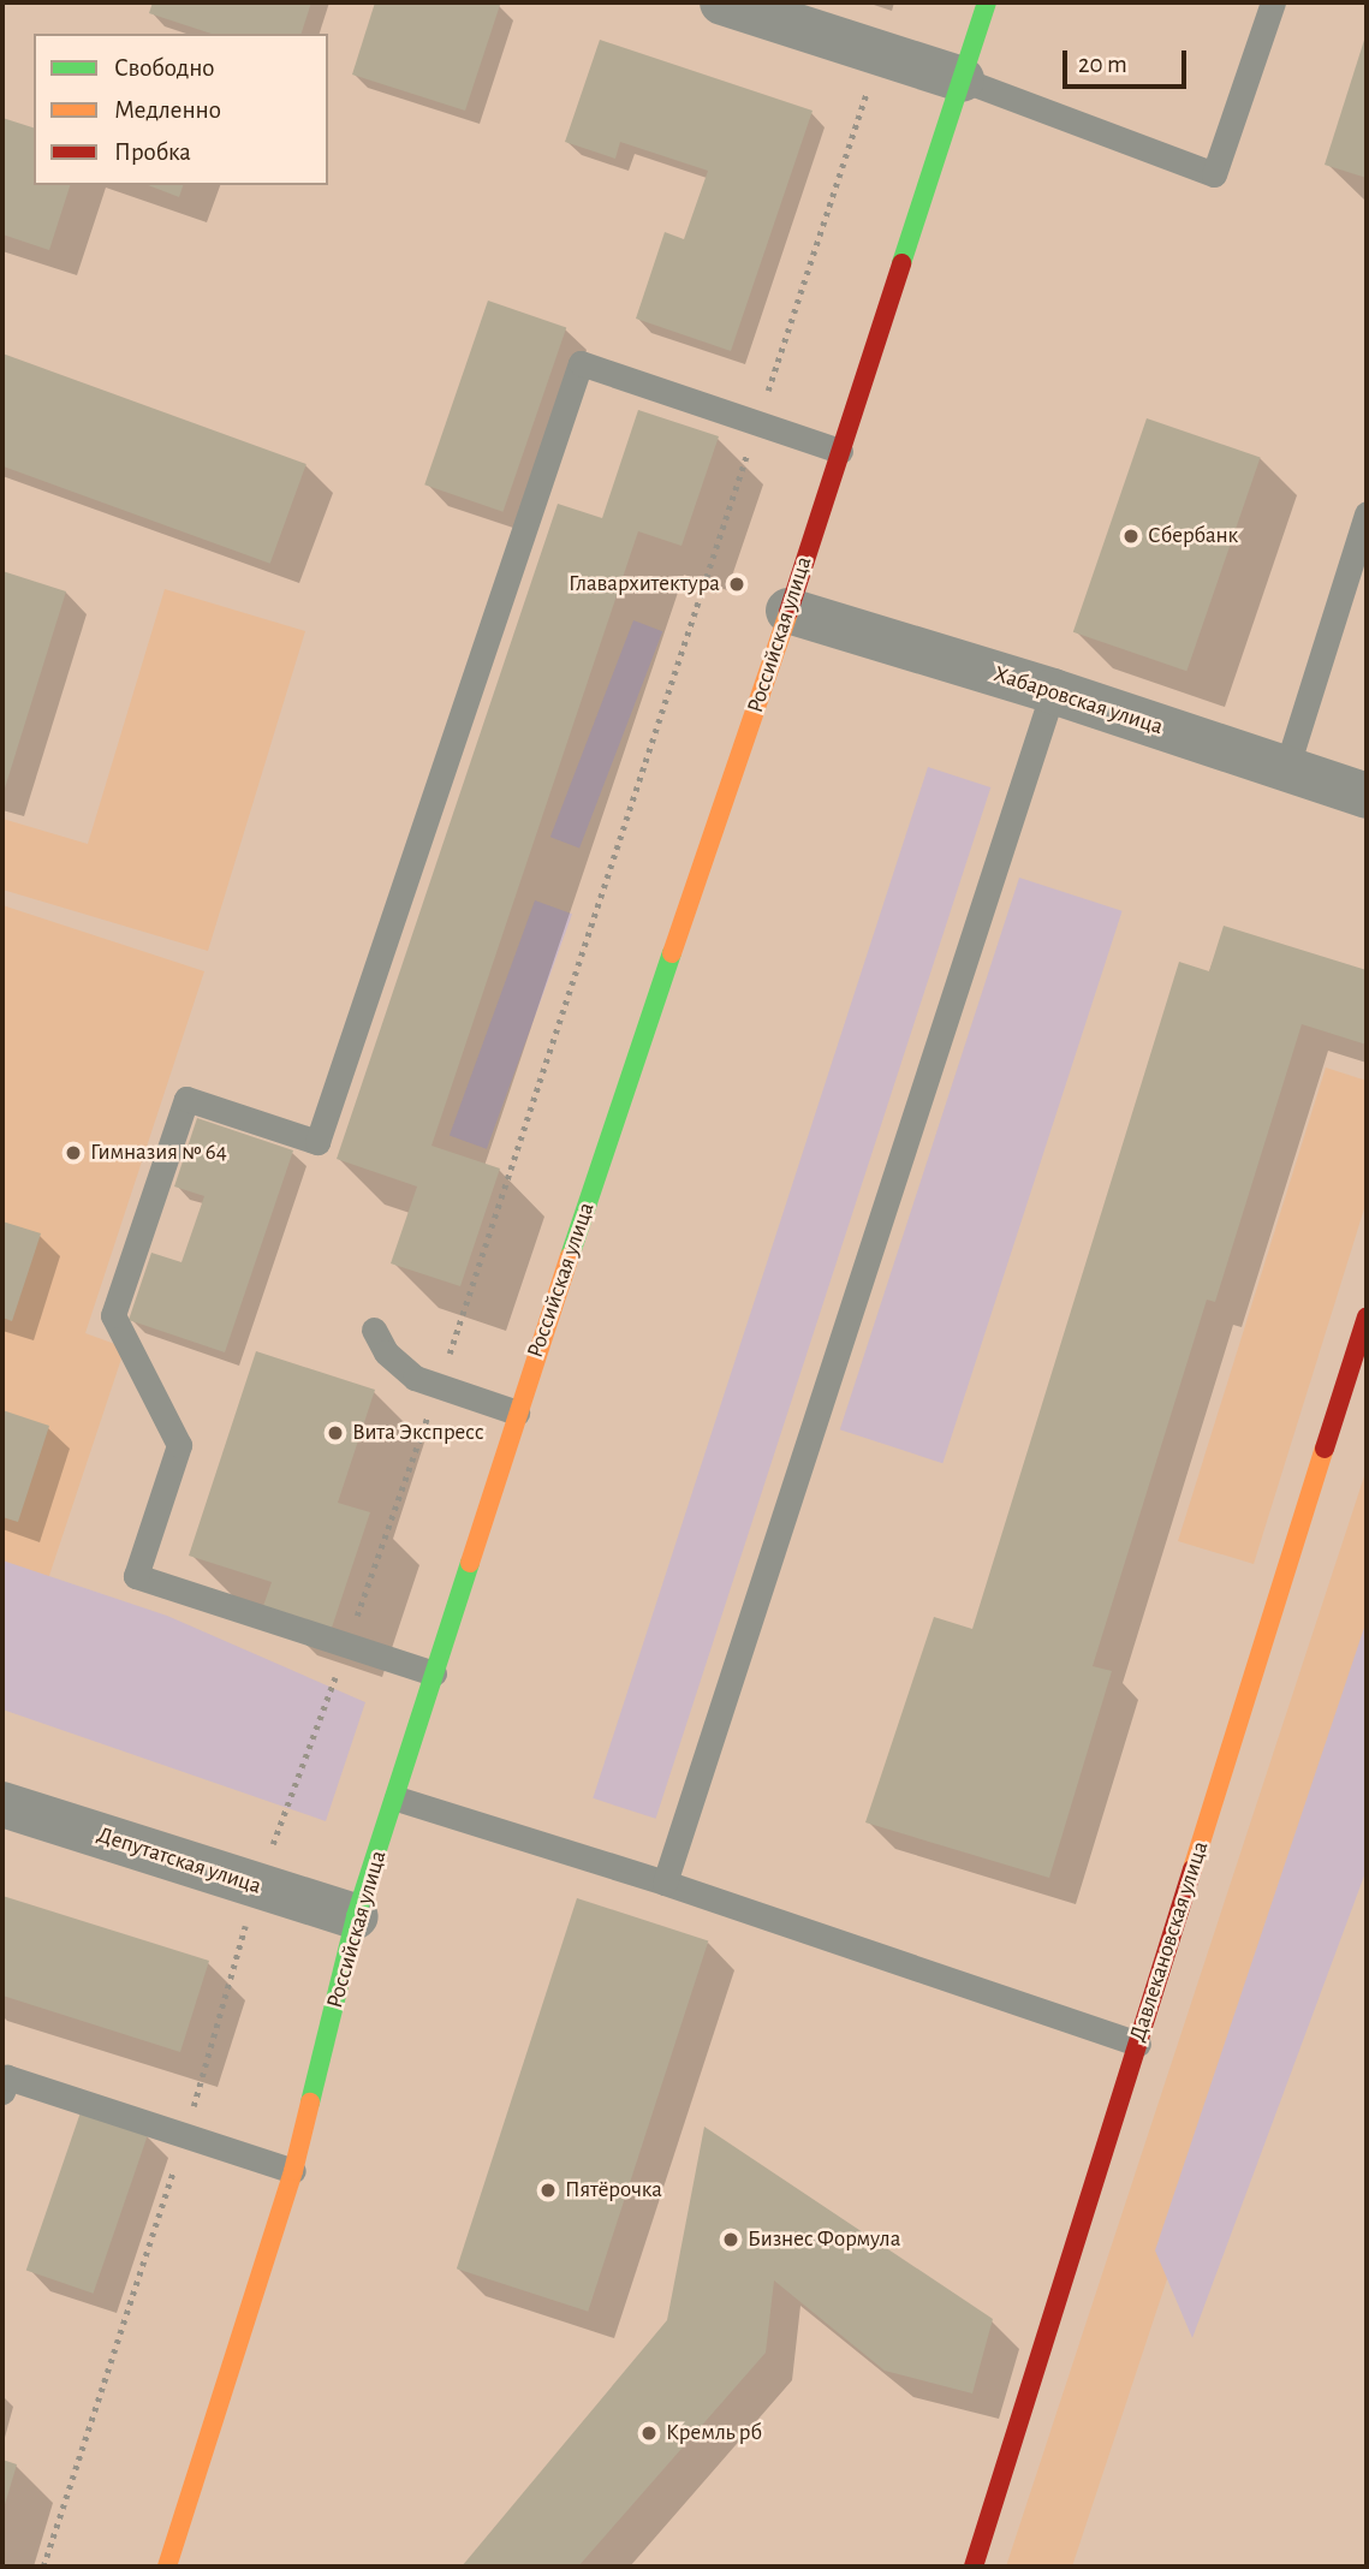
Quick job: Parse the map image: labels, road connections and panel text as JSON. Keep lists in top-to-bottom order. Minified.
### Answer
{"streets":{"main road":["Российская улица","Давлекановская улица"],"street":["Хабаровская улица","Депутатская улица"]},"crossings":[["Российская улица","Хабаровская улица"],["Российская улица","Депутатская улица"]],"places":["Сбербанк","Главархитектура","Гимназия № 64","Вита Экспресс","Пятёрочка","Бизнес Формула","Кремль рб"],"legend":["Свободно","Медленно","Пробка"],"scale_bar":"20 m"}
